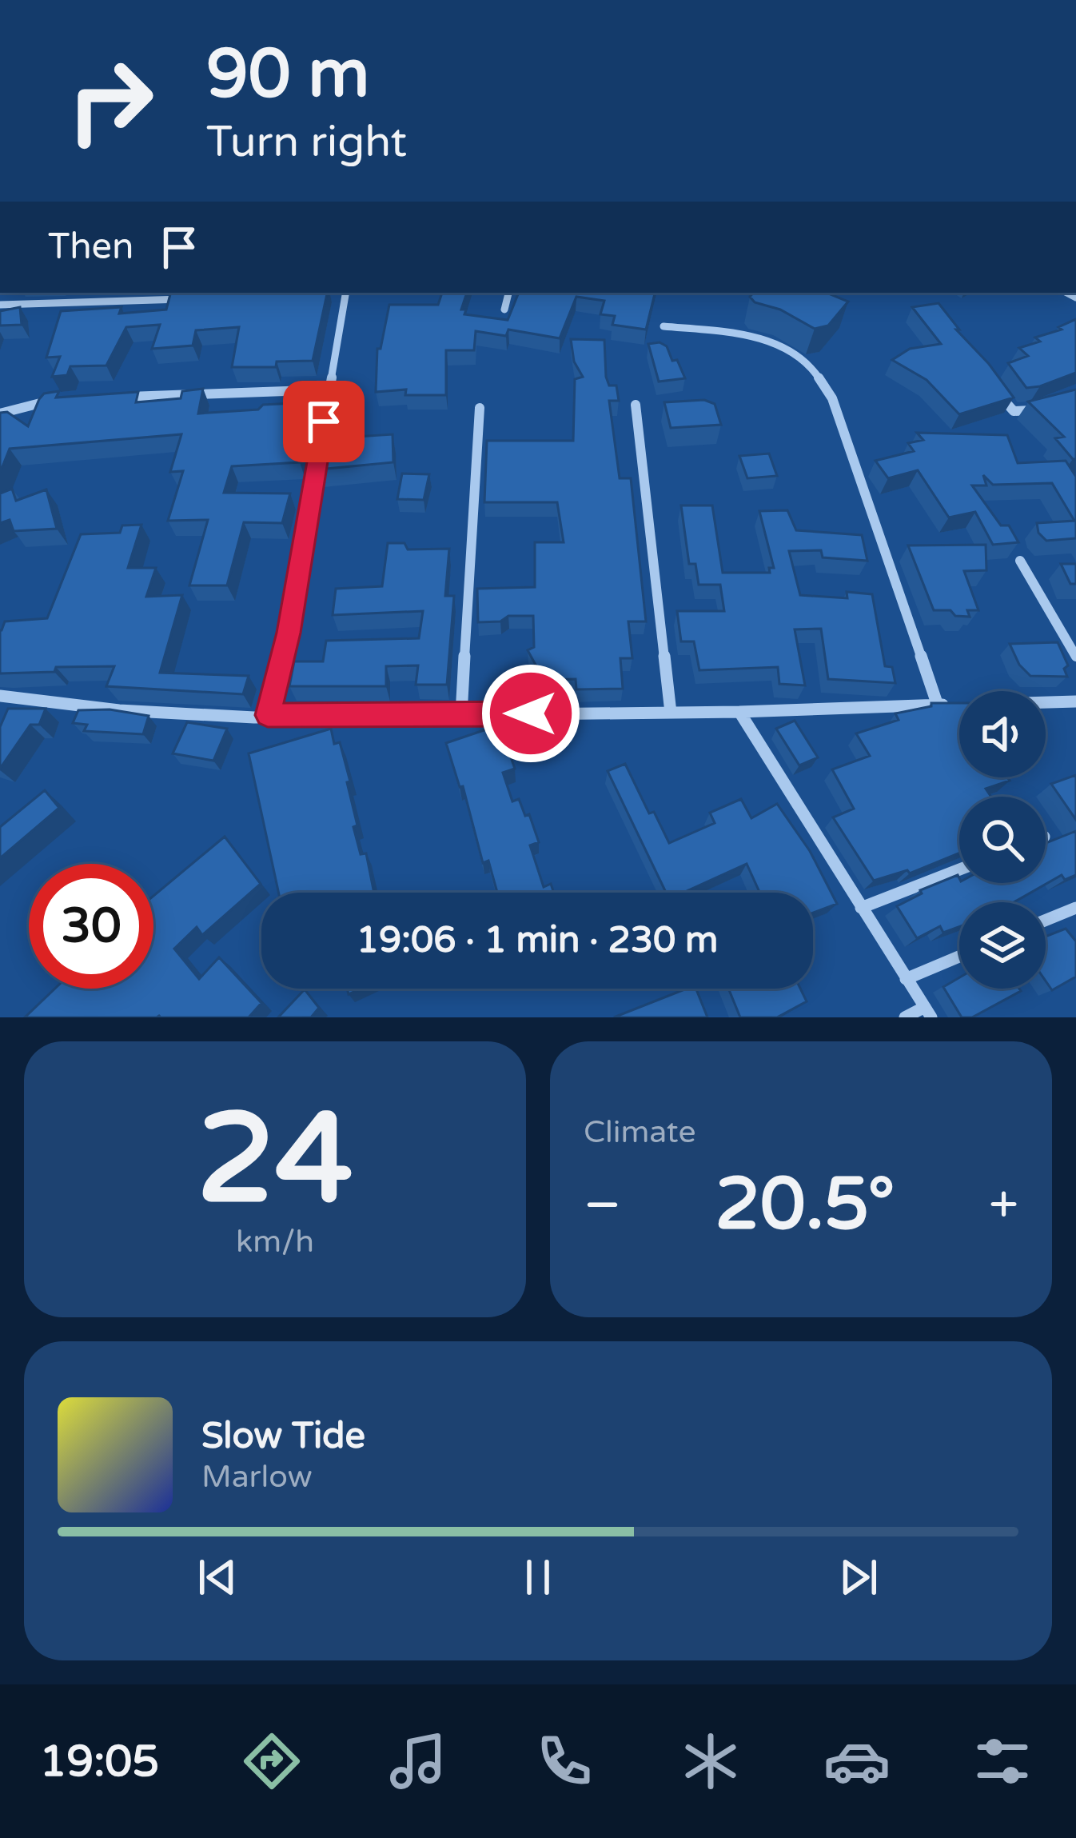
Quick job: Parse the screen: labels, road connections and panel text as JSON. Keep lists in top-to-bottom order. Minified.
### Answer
{"page":{"turn":["90 m","Turn right"],"then":"Then","limit":"30","trip":"19:06 · 1 min · 230 m","tile":[["24","km/h"],"Climate"],"heat":["−","20.5°","+"],"song":["Slow Tide","Marlow"],"tabs":"19:05"}}
